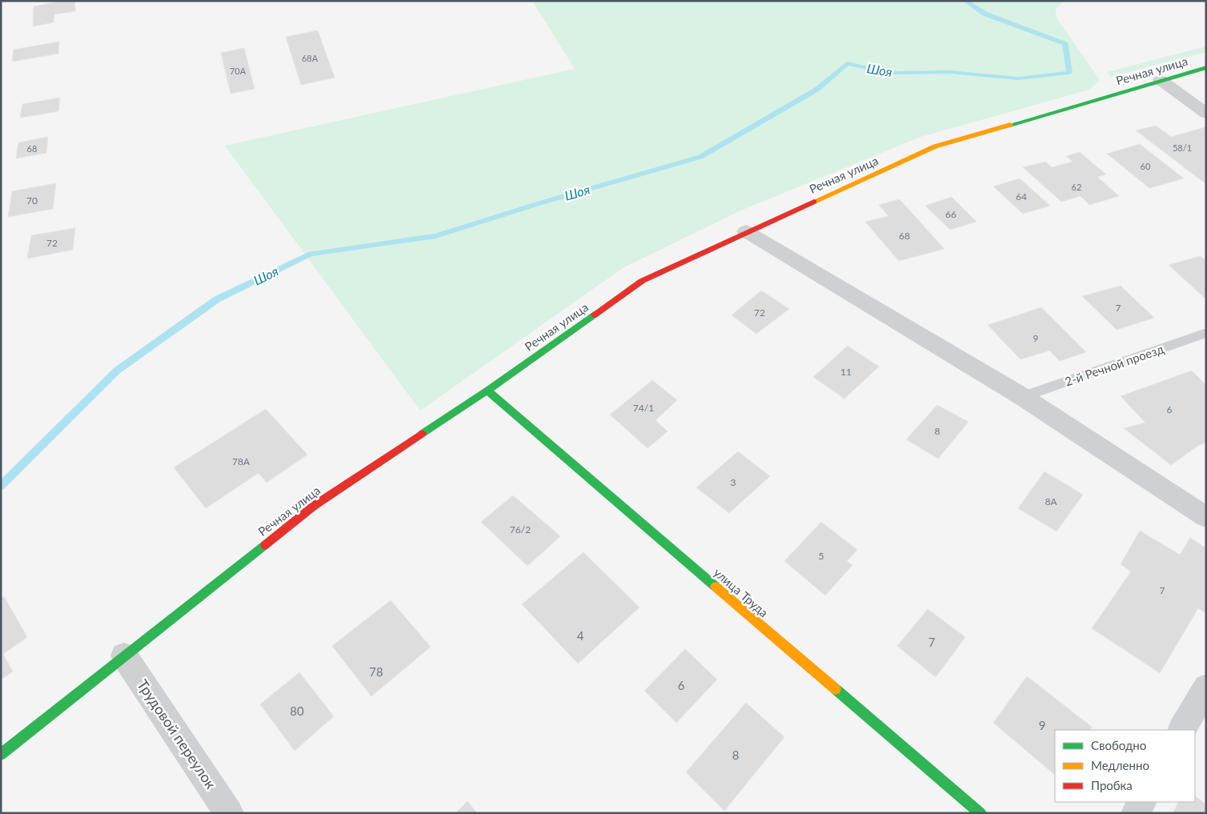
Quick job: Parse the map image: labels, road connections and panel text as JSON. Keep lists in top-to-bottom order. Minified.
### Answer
{"streets":{"street":["Речная улица","улица Труда","Трудовой переулок"],"lane":["2-й Речной проезд"]},"crossings":[["Речная улица","улица Труда"],["Речная улица","Трудовой переулок"]],"water":["Шоя"],"house_numbers":["68А","70А","58/1","68","60","62","64","70","66","68","72","7","72","9","11","74/1","6","8","78А","3","8А","76/2","5","7","4","7","78","6","80","9","8"],"legend":["Свободно","Медленно","Пробка"]}
